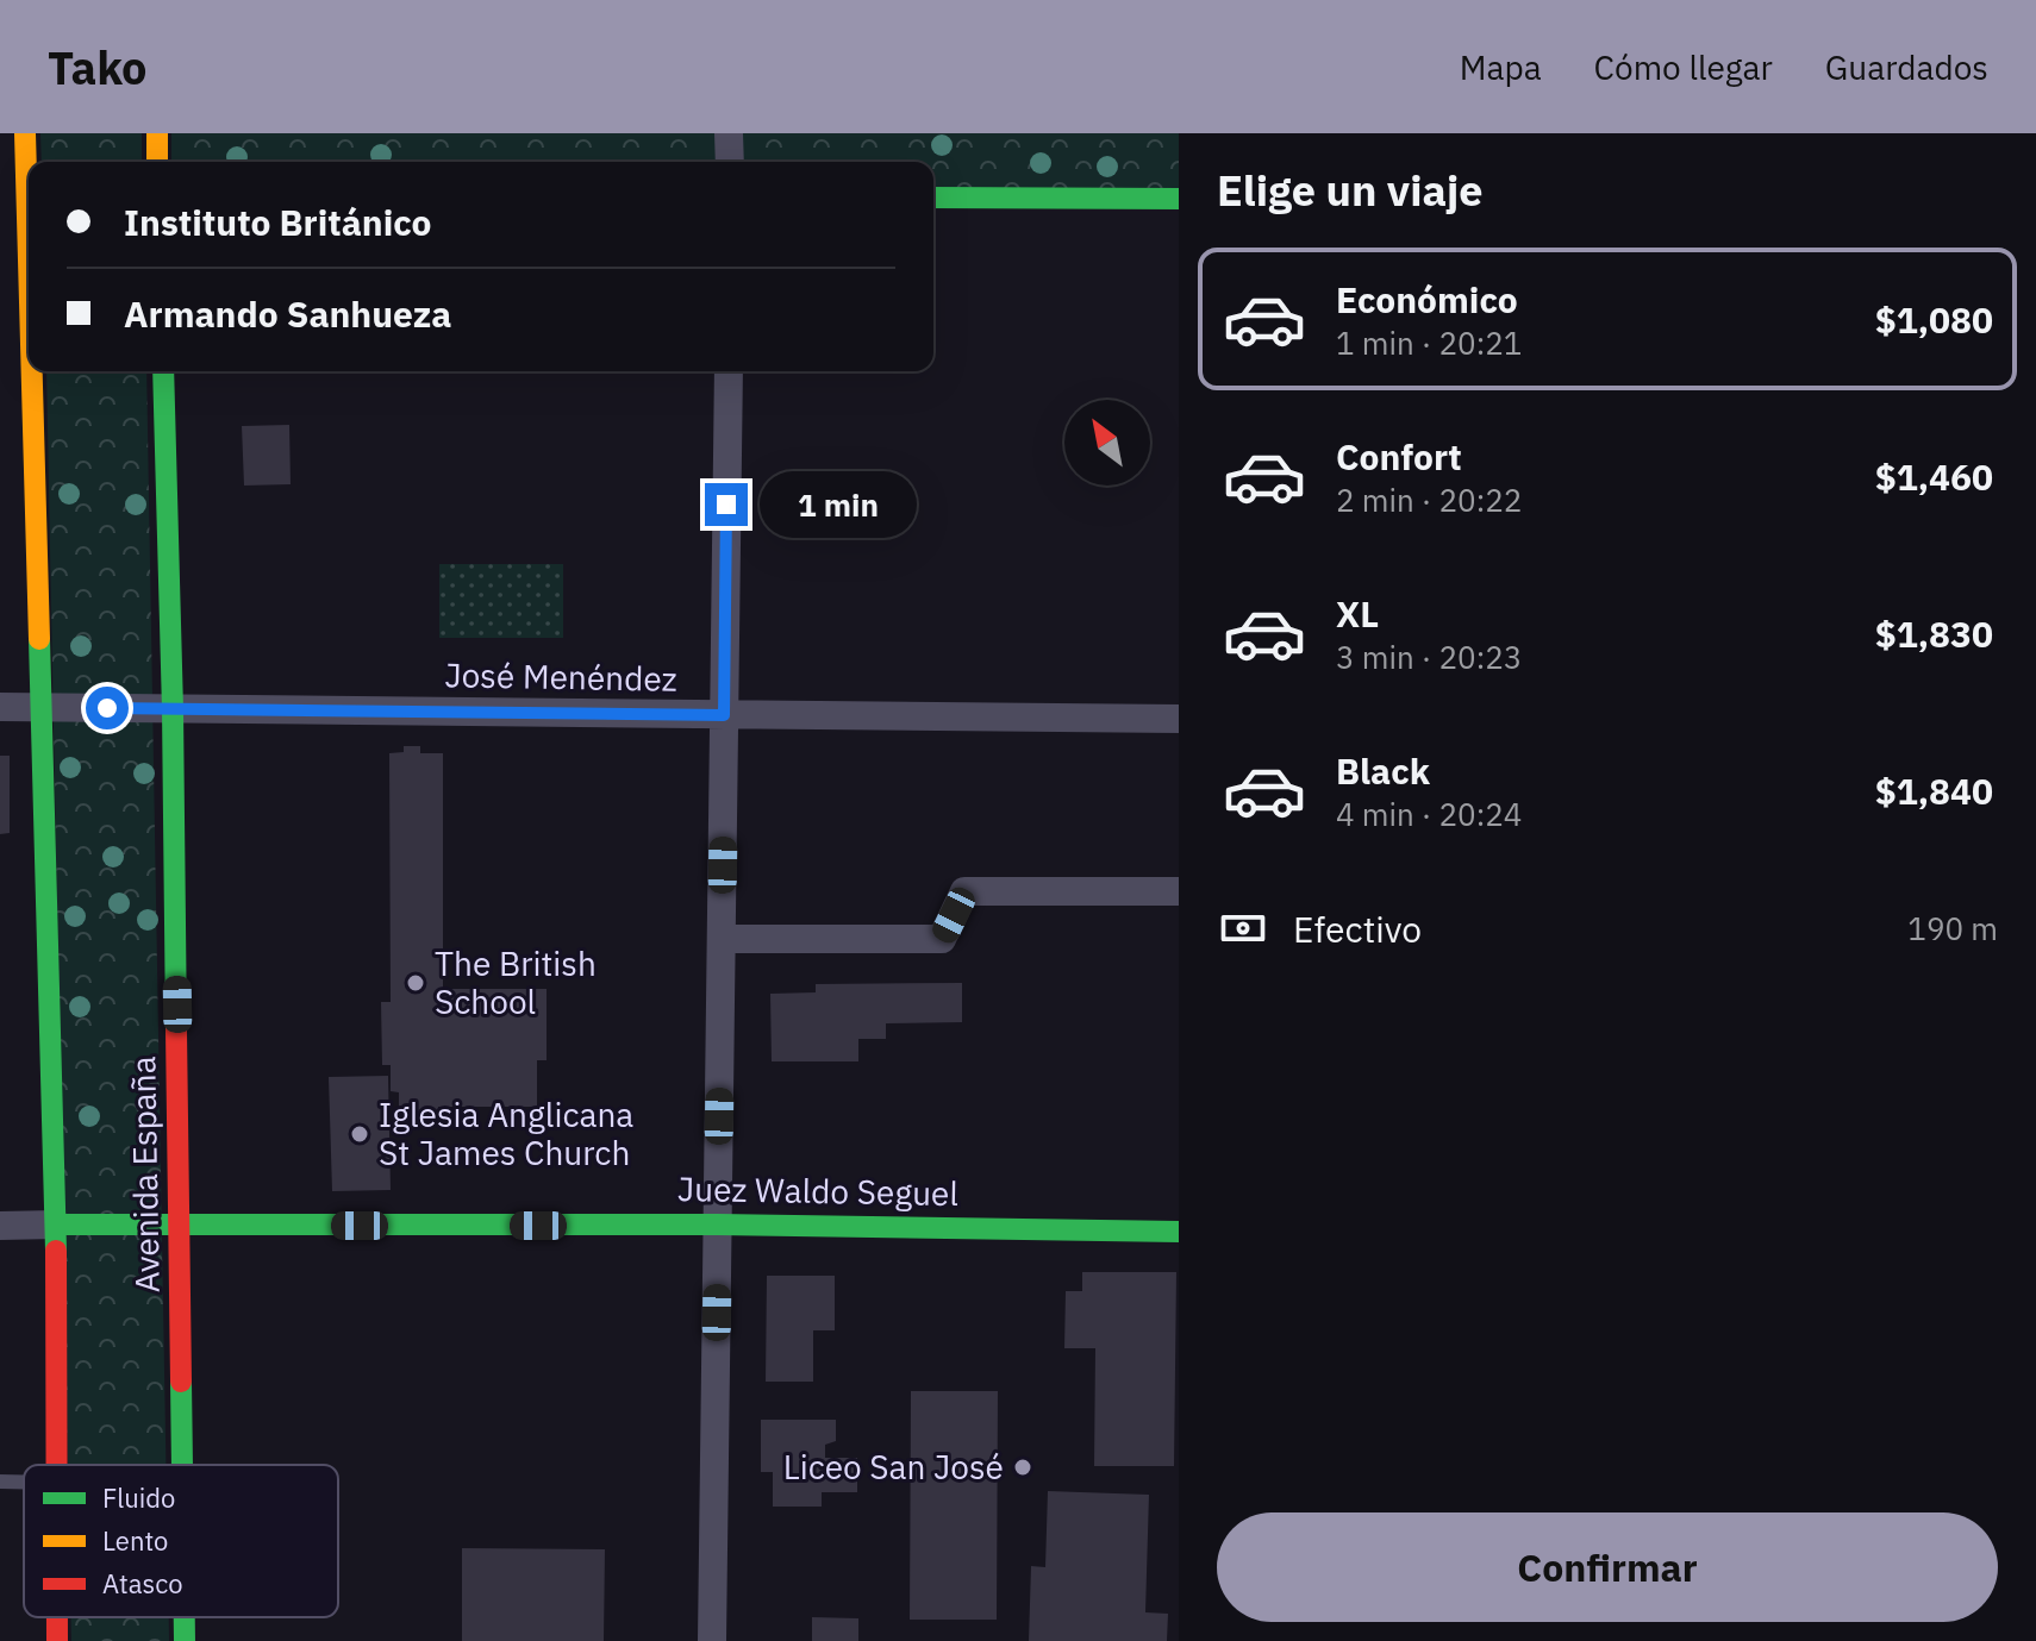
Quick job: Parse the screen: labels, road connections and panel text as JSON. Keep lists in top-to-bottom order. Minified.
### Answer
{"streets":{"main road":["Avenida España","Juez Waldo Seguel"],"street":["José Menéndez"]},"crossings":[["José Menéndez","Avenida España"],["Avenida España","Juez Waldo Seguel"]],"places":["The British School","Iglesia Anglicana St James Church","Liceo San José"],"legend":["Fluido","Lento","Atasco"],"north":"top left","page":{"header":"Tako","nav":["Mapa","Cómo llegar","Guardados"],"heading":"Elige un viaje","banner":["Instituto Británico","Armando Sanhueza"],"list":[{"name":"Económico","note":"1 min · 20:21","value":"$1,080"},{"name":"Confort","note":"2 min · 20:22","value":"$1,460"},{"name":"XL","note":"3 min · 20:23","value":"$1,830"},{"name":"Black","note":"4 min · 20:24","value":"$1,840"}],"bubble":"1 min","pay":["Efectivo","190 m"],"buttons":"Confirmar"}}
